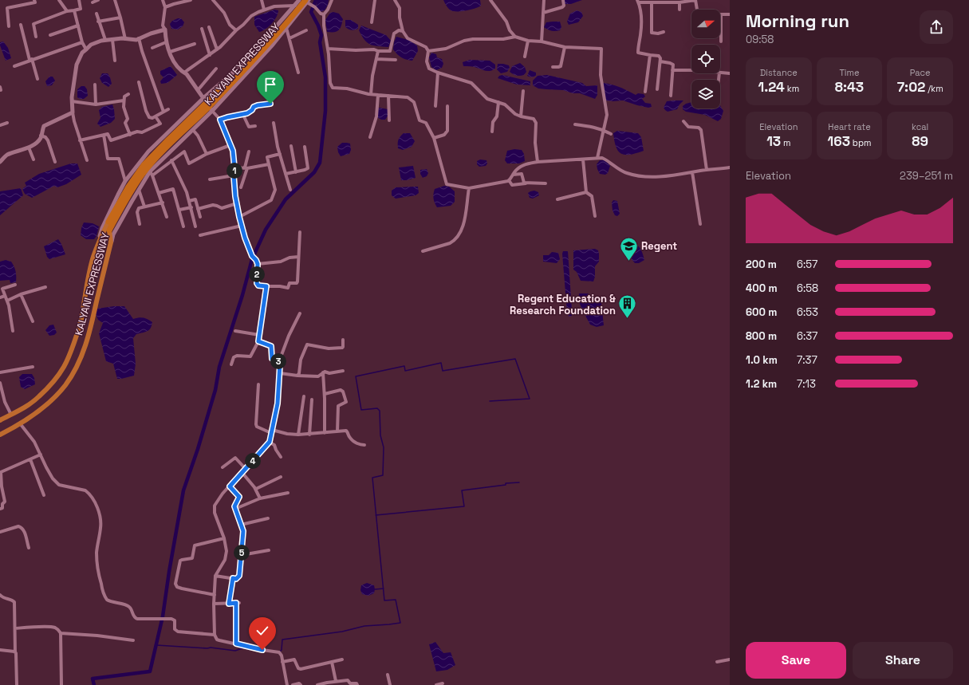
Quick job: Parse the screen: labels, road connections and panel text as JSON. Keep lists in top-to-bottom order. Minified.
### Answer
{"streets":{"highway":["KALYANI EXPRESSWAY"]},"places":{"school or university":["Regent"],"building":["Regent Education & Research Foundation"]},"north":"right","page":{"heading":["Morning run","09:58"],"stats":[["Distance","1.24 km"],["Time","8:43"],["Pace","7:02 /km"],["Elevation","13 m"],["Heart rate","163 bpm"],["kcal","89"]],"pins":["1","2","3","4","5"],"chart":["Elevation","239–251 m"],"list":[{"name":"200 m","note":"6:57"},{"name":"400 m","note":"6:58"},{"name":"600 m","note":"6:53"},{"name":"800 m","note":"6:37"},{"name":"1.0 km","note":"7:37"},{"name":"1.2 km","note":"7:13"}],"buttons":["Save","Share"]}}
